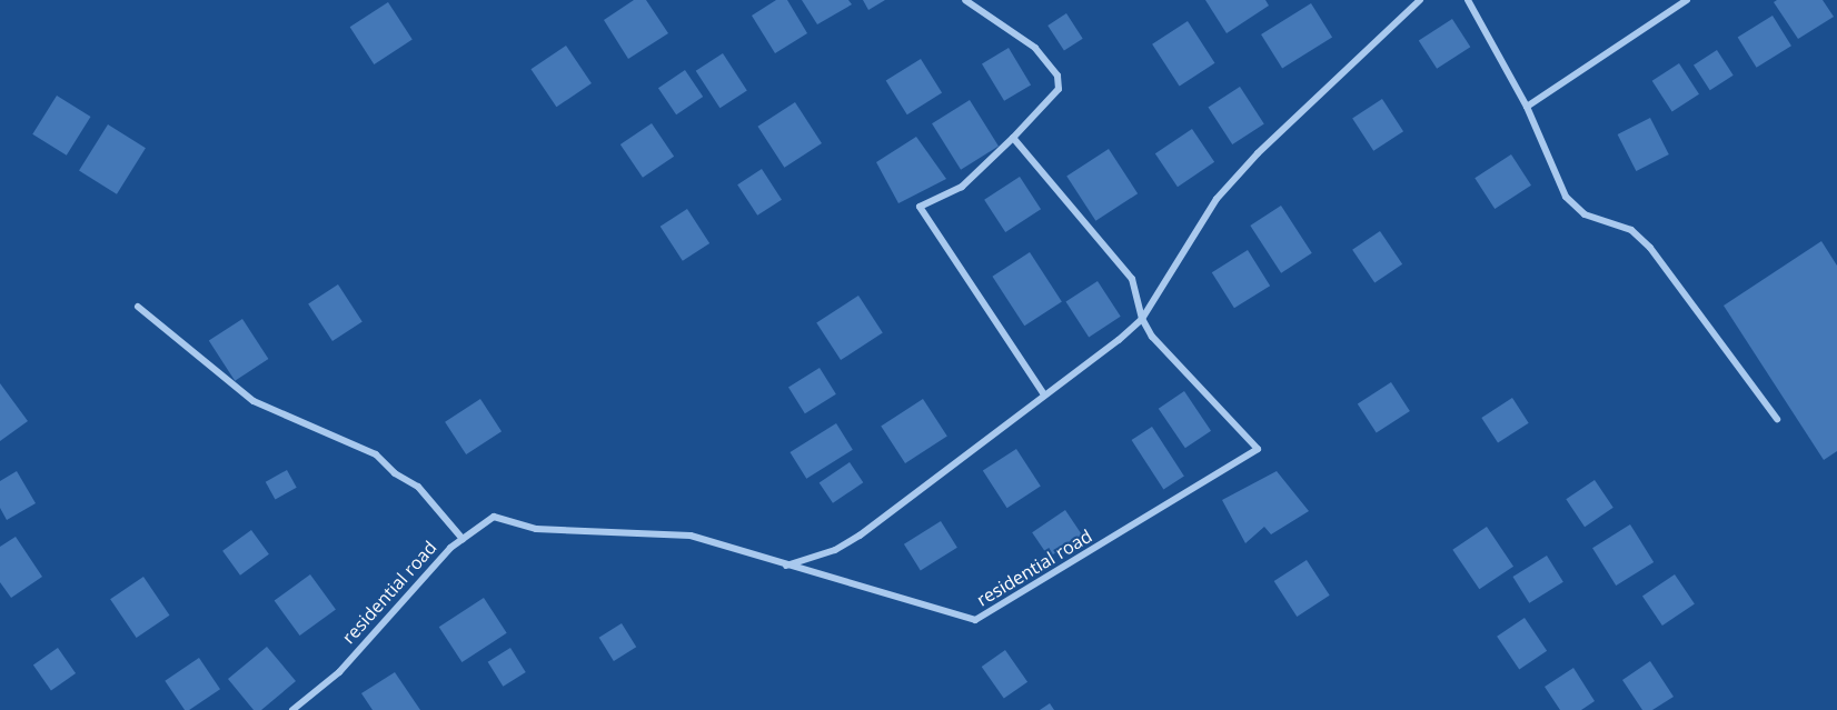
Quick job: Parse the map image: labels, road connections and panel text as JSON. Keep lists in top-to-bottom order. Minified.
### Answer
{"streets":{"street":["residential road"]}}
